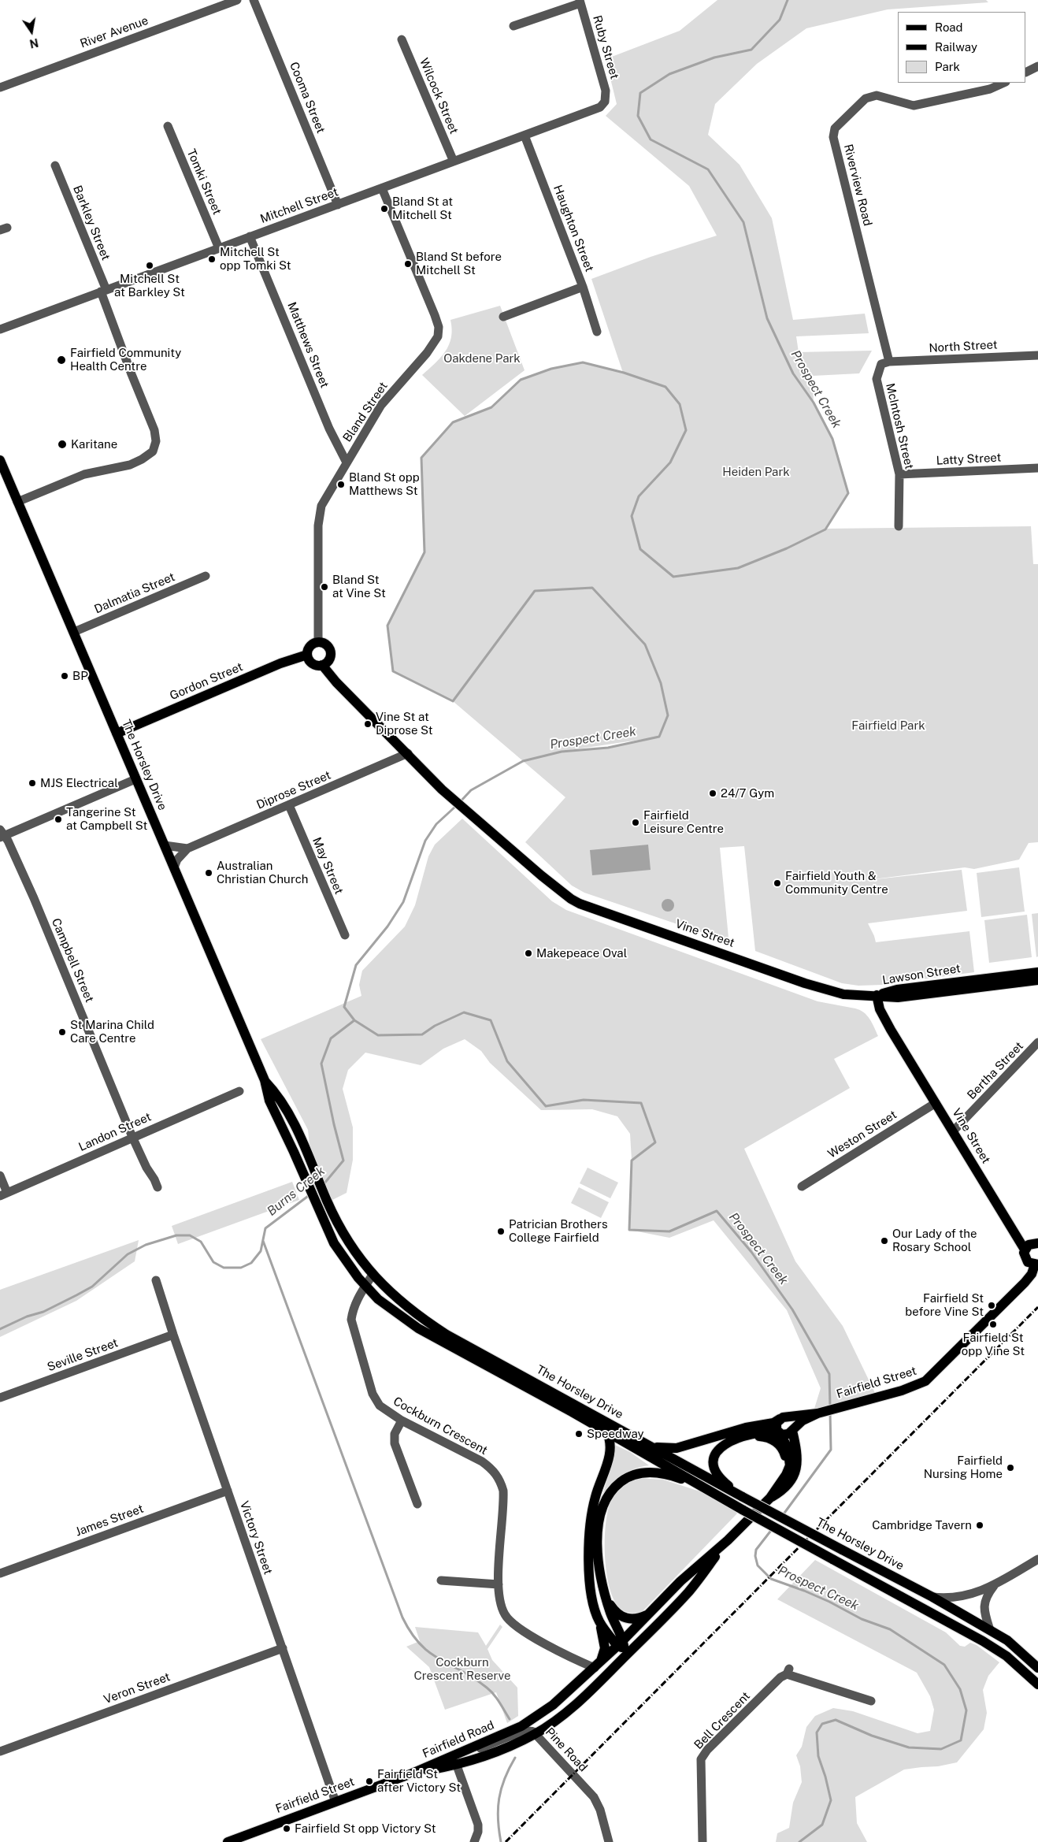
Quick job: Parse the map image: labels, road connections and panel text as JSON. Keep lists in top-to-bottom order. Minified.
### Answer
{"streets":{"main road":["Gordon Street","The Horsley Drive","Vine Street","Lawson Street","Fairfield Street","Fairfield Road"],"street":["River Avenue","Ruby Street","Wilcock Street","Cooma Street","Tomki Street","Riverview Road","Mitchell Street","Barkley Street","Haughton Street","Matthews Street","North Street","Bland Street","McIntosh Street","Latty Street","Dalmatia Street","Diprose Street","May Street","Campbell Street","Bertha Street","Landon Street","Weston Street","Seville Street","Cockburn Crescent","James Street","Victory Street","Veron Street","Bell Crescent","Pine Road"]},"crossings":[["Ruby Street","Mitchell Street"],["Wilcock Street","Mitchell Street"],["Cooma Street","Mitchell Street"],["Tomki Street","Mitchell Street"],["Riverview Road","North Street"],["Riverview Road","McIntosh Street"],["Mitchell Street","Barkley Street"],["Mitchell Street","Haughton Street"],["Mitchell Street","Matthews Street"],["Mitchell Street","Bland Street"],["Barkley Street","The Horsley Drive"],["Matthews Street","Bland Street"],["North Street","McIntosh Street"],["Bland Street","Gordon Street"],["Bland Street","Vine Street"],["McIntosh Street","Latty Street"],["Dalmatia Street","The Horsley Drive"],["Gordon Street","The Horsley Drive"],["Gordon Street","Vine Street"],["The Horsley Drive","Diprose Street"],["The Horsley Drive","Fairfield Street"],["The Horsley Drive","Cockburn Crescent"],["Diprose Street","May Street"],["Diprose Street","Vine Street"],["Vine Street","Lawson Street"],["Vine Street","Bertha Street"],["Vine Street","Weston Street"],["Vine Street","Fairfield Street"],["Campbell Street","Landon Street"],["Seville Street","Victory Street"],["Fairfield Street","Victory Street"],["Fairfield Street","Fairfield Road"],["Cockburn Crescent","Fairfield Road"],["James Street","Victory Street"],["Victory Street","Veron Street"],["Fairfield Road","Pine Road"]],"water":["Prospect Creek","Burns Creek"],"parks":["Oakdene Park","Heiden Park","Fairfield Park","Cockburn Crescent Reserve"],"places":["Bland St at Mitchell St","Mitchell St opp Tomki St","Bland St before Mitchell St","Mitchell St at Barkley St","Fairfield Community Health Centre","Karitane","Bland St opp Matthews St","Bland St at Vine St","BP","Vine St at Diprose St","MJS Electrical","24/7 Gym","Tangerine St at Campbell St","Fairfield Leisure Centre","Australian Christian Church","Fairfield Youth & Community Centre","Makepeace Oval","St Marina Child Care Centre","Patrician Brothers College Fairfield","Our Lady of the Rosary School","Fairfield St before Vine St","Fairfield St opp Vine St","Speedway","Fairfield Nursing Home","Cambridge Tavern","Fairfield St after Victory St","Fairfield St opp Victory St"],"legend":["Road","Railway","Park"],"north":"bottom"}
